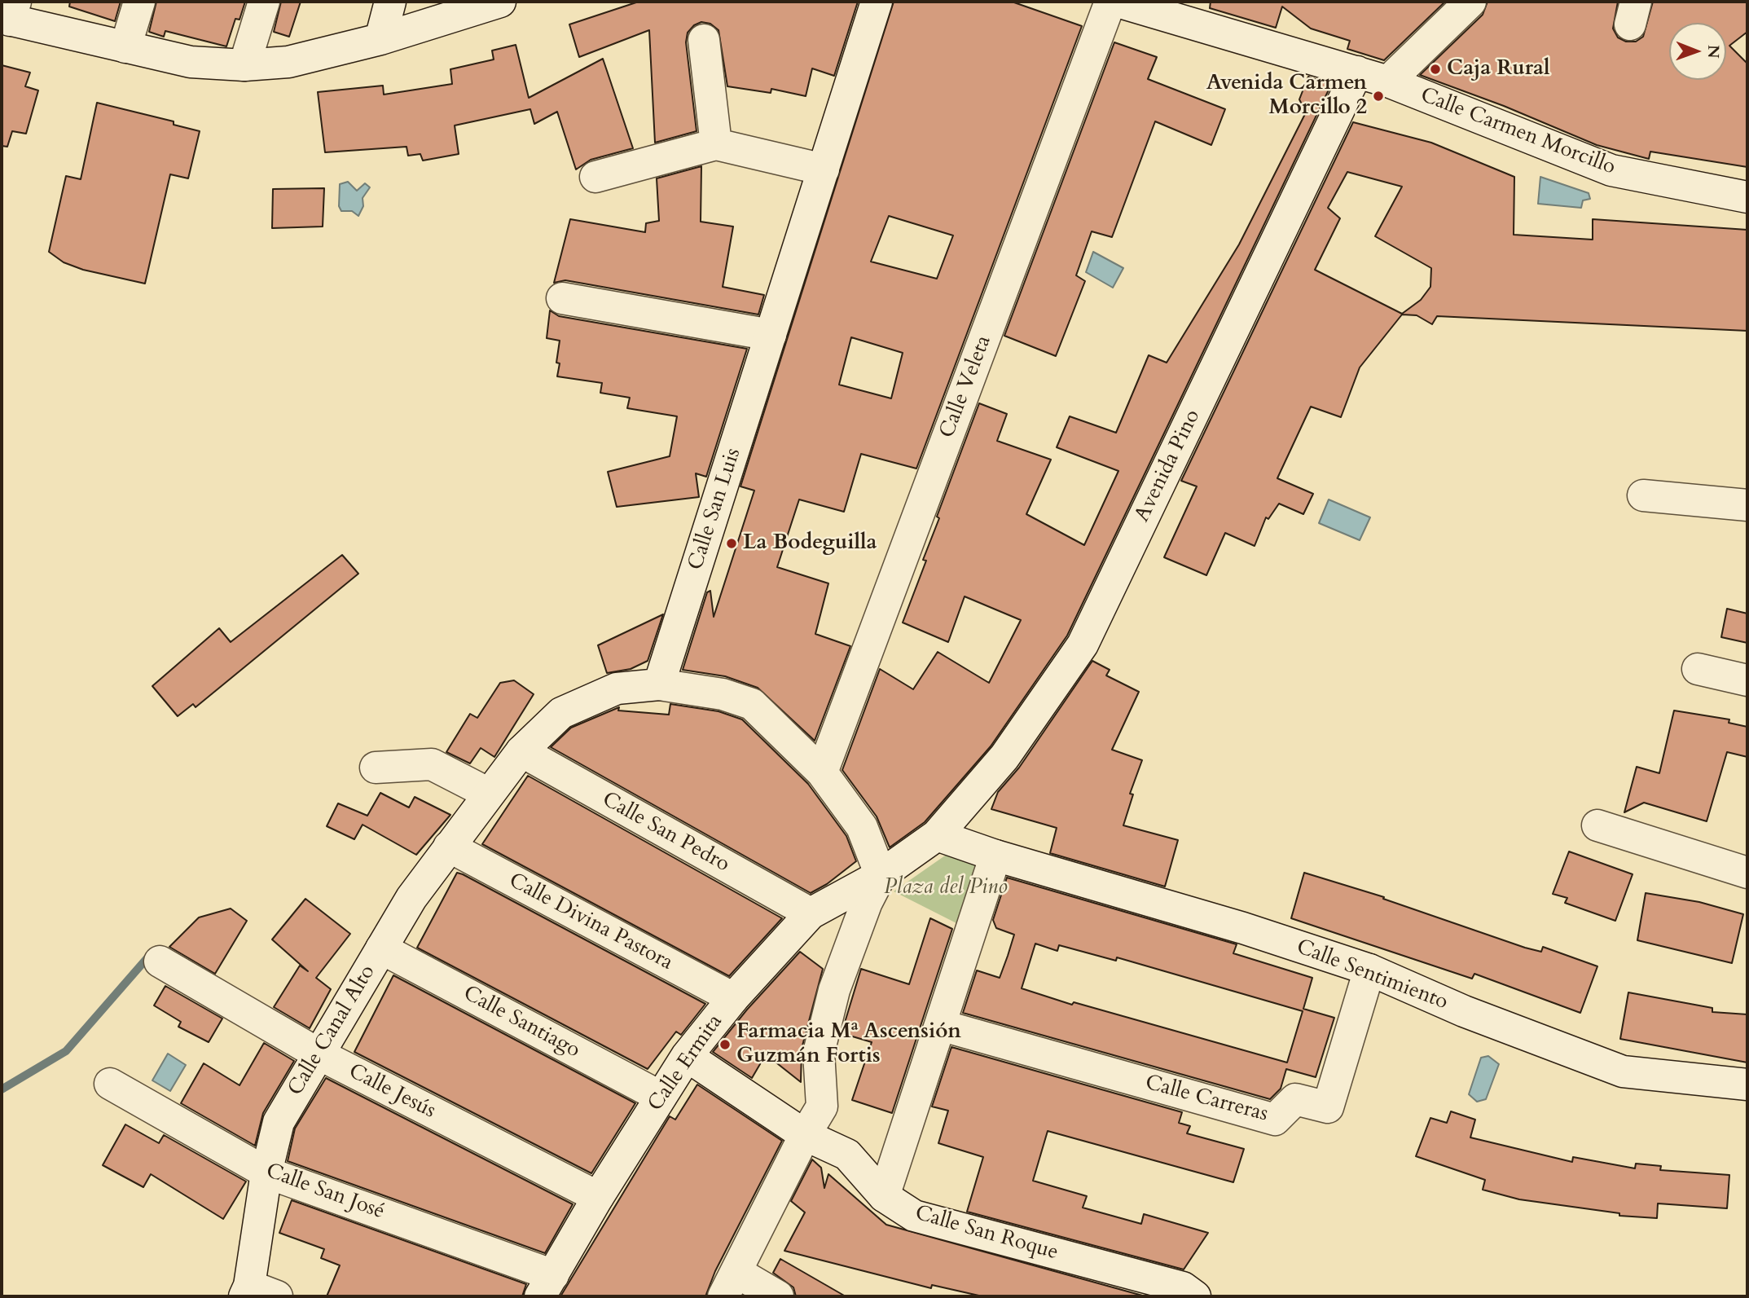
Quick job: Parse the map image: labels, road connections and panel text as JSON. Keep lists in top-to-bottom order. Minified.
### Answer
{"streets":{"street":["Calle Carmen Morcillo","Calle Veleta","Avenida Pino","Calle San Luis","Calle San Pedro","Calle Divina Pastora","Calle Sentimiento","Calle Santiago","Calle Canal Alto","Calle Ermita","Calle Jesús","Calle Carreras","Calle San José","Calle San Roque"]},"crossings":[["Calle Carmen Morcillo","Avenida Pino"],["Calle Veleta","Calle Canal Alto"],["Avenida Pino","Calle Sentimiento"],["Avenida Pino","Calle Ermita"],["Calle San Luis","Calle Canal Alto"],["Calle San Pedro","Calle Canal Alto"],["Calle San Pedro","Calle Ermita"],["Calle Divina Pastora","Calle Canal Alto"],["Calle Divina Pastora","Calle Ermita"],["Calle Sentimiento","Calle Ermita"],["Calle Sentimiento","Calle Carreras"],["Calle Santiago","Calle Canal Alto"],["Calle Santiago","Calle Ermita"],["Calle Canal Alto","Calle Ermita"],["Calle Canal Alto","Calle Jesús"],["Calle Canal Alto","Calle San José"],["Calle Ermita","Calle Jesús"],["Calle Ermita","Calle San José"],["Calle Ermita","Calle San Roque"]],"parks":["Plaza del Pino"],"places":["Caja Rural","Avenida Carmen Morcillo 2","La Bodeguilla","Farmacia Mª Ascensión Guzmán Fortis"],"north":"right"}
